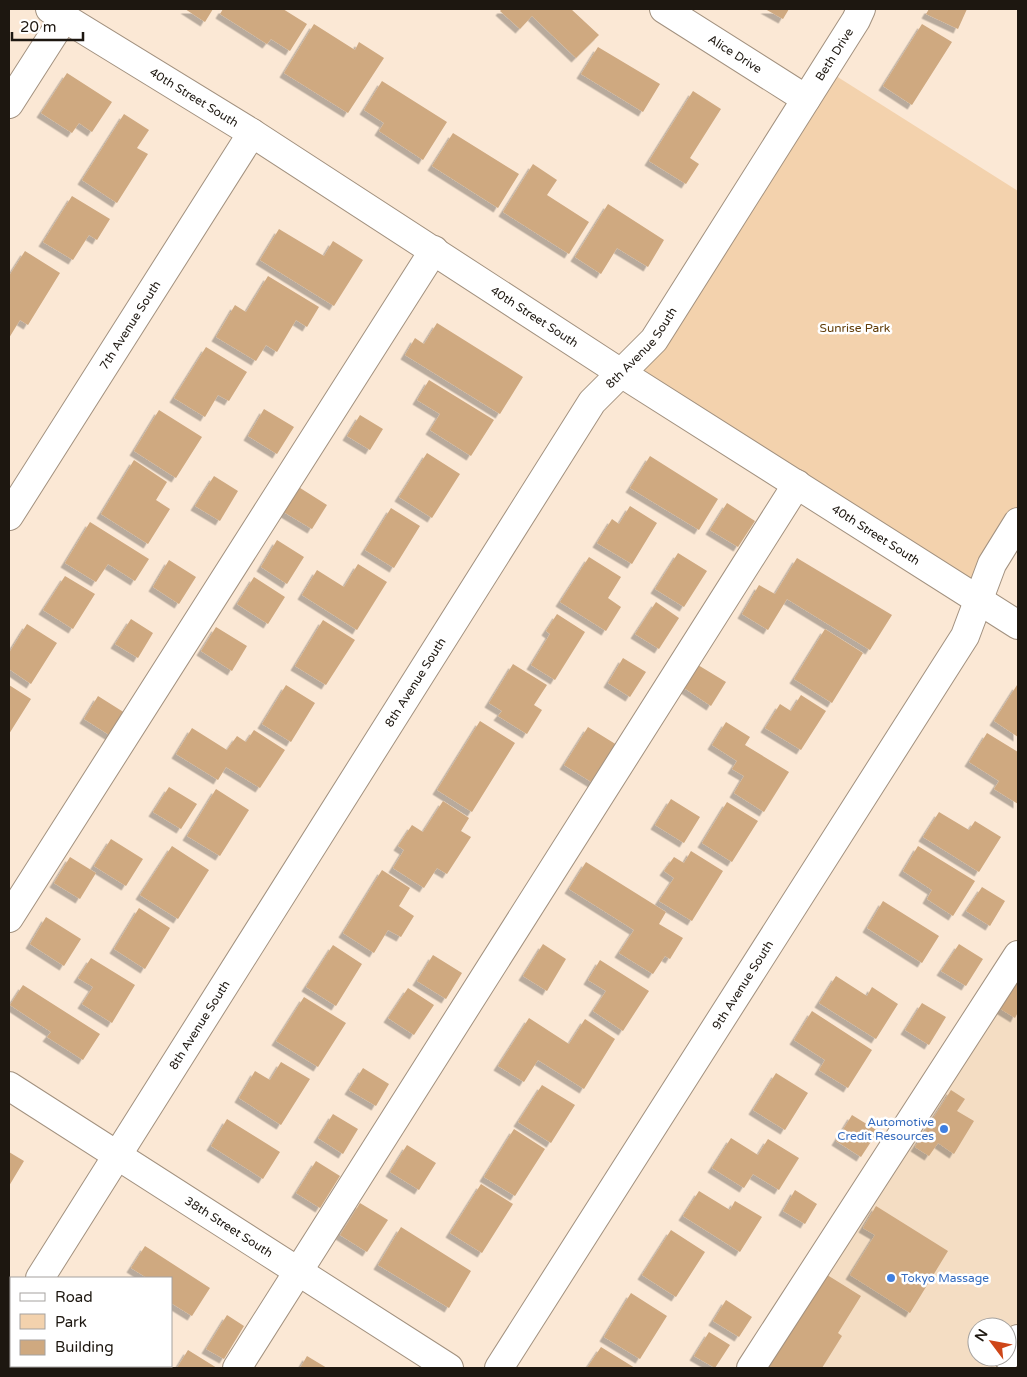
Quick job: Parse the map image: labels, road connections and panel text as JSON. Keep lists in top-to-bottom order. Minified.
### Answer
{"streets":{"main road":["Alice Drive","Beth Drive","40th Street South","7th Avenue South","8th Avenue South","9th Avenue South","38th Street South"]},"crossings":[["Alice Drive","Beth Drive"],["Alice Drive","8th Avenue South"],["Beth Drive","8th Avenue South"],["40th Street South","7th Avenue South"],["40th Street South","8th Avenue South"],["40th Street South","9th Avenue South"],["8th Avenue South","38th Street South"]],"parks":["Sunrise Park"],"places":["Automotive Credit Resources","Tokyo Massage"],"legend":["Road","Park","Building"],"scale_bar":"20 m","north":"top left"}
